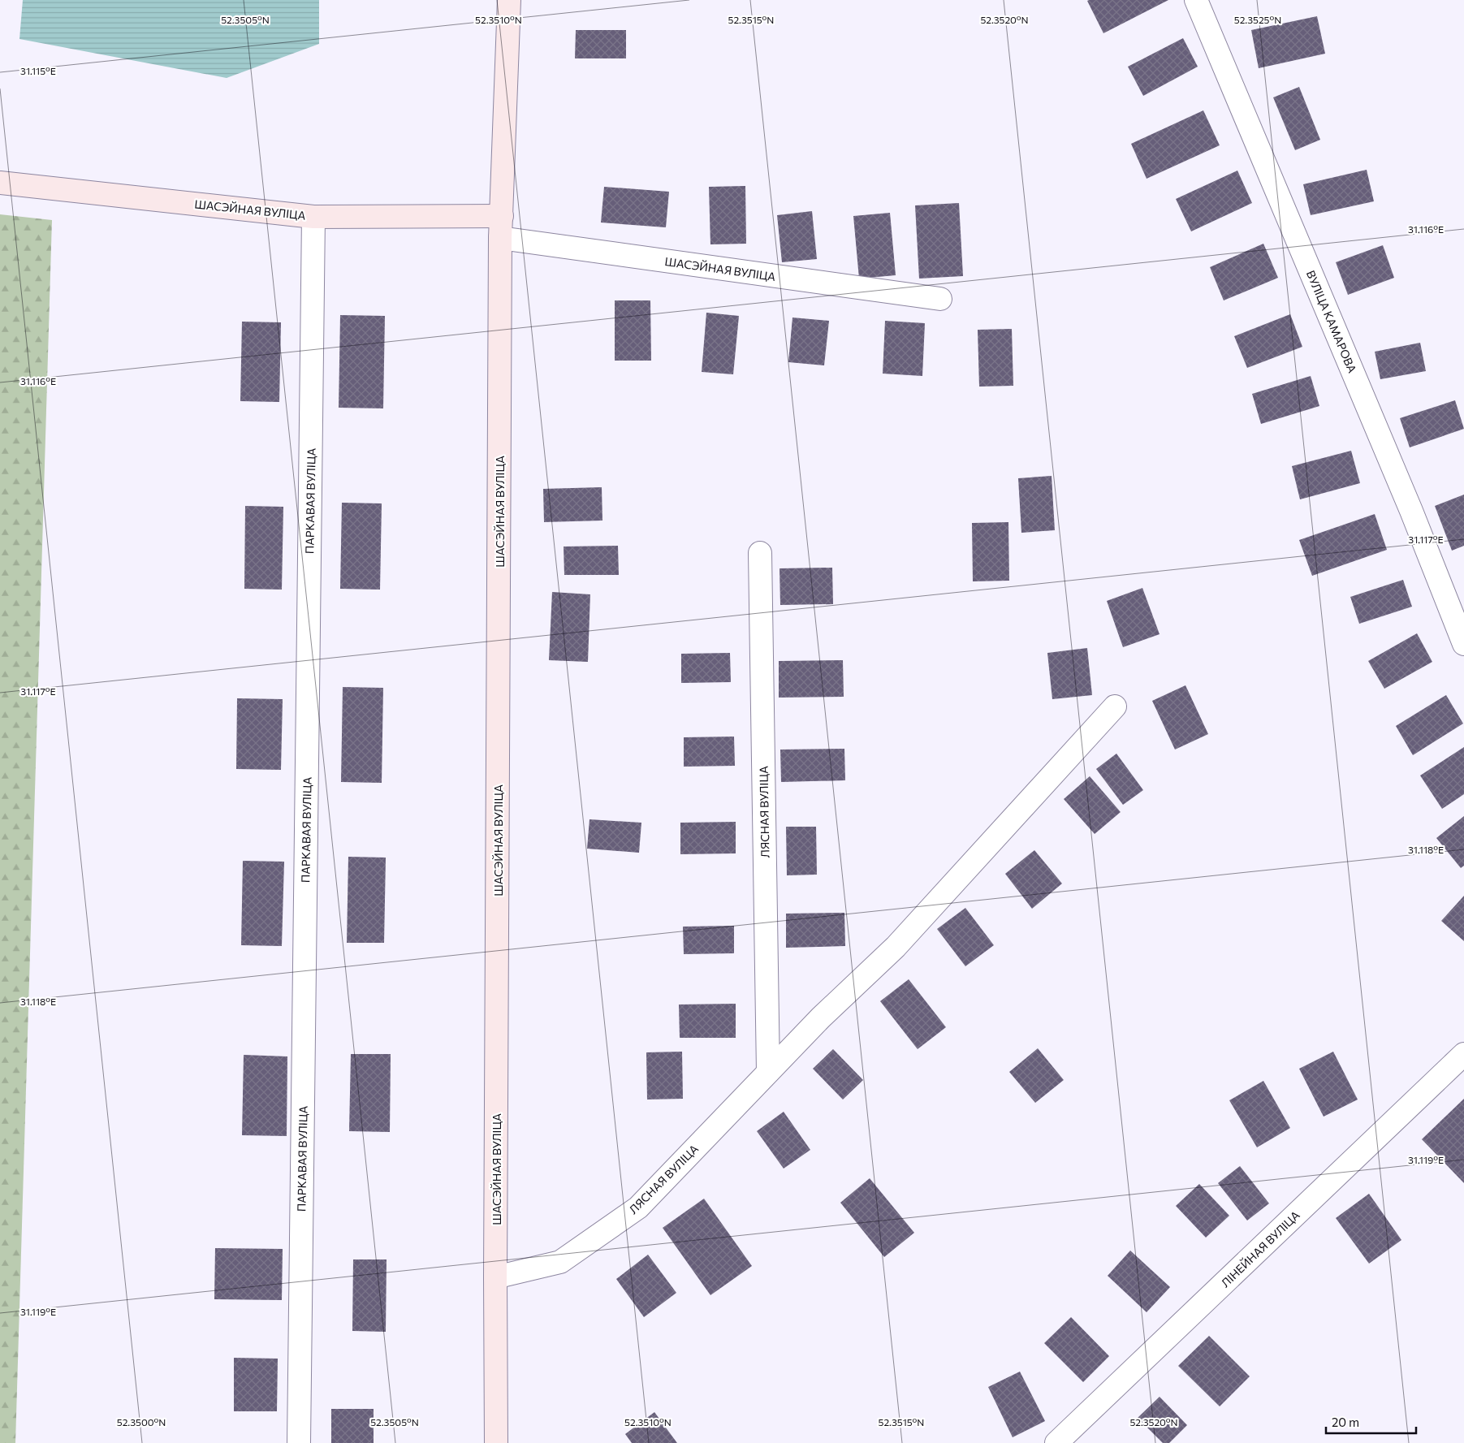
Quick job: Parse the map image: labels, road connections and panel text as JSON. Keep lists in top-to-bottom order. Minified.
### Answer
{"streets":{"street":["ШАСЭЙНАЯ ВУЛІЦА","ВУЛІЦА КАМАРОВА","ПАРКАВАЯ ВУЛІЦА","ЛЯСНАЯ ВУЛІЦА","ЛІНЕЙНАЯ ВУЛІЦА"]},"crossings":[["ШАСЭЙНАЯ ВУЛІЦА","ПАРКАВАЯ ВУЛІЦА"],["ШАСЭЙНАЯ ВУЛІЦА","ЛЯСНАЯ ВУЛІЦА"]],"scale_bar":"20 m","coordinates":["52.3505°N","52.3510°N","52.3515°N","52.3520°N","52.3525°N","31.115°E","31.116°E","31.117°E","31.118°E","31.119°E","52.3500°N"]}
